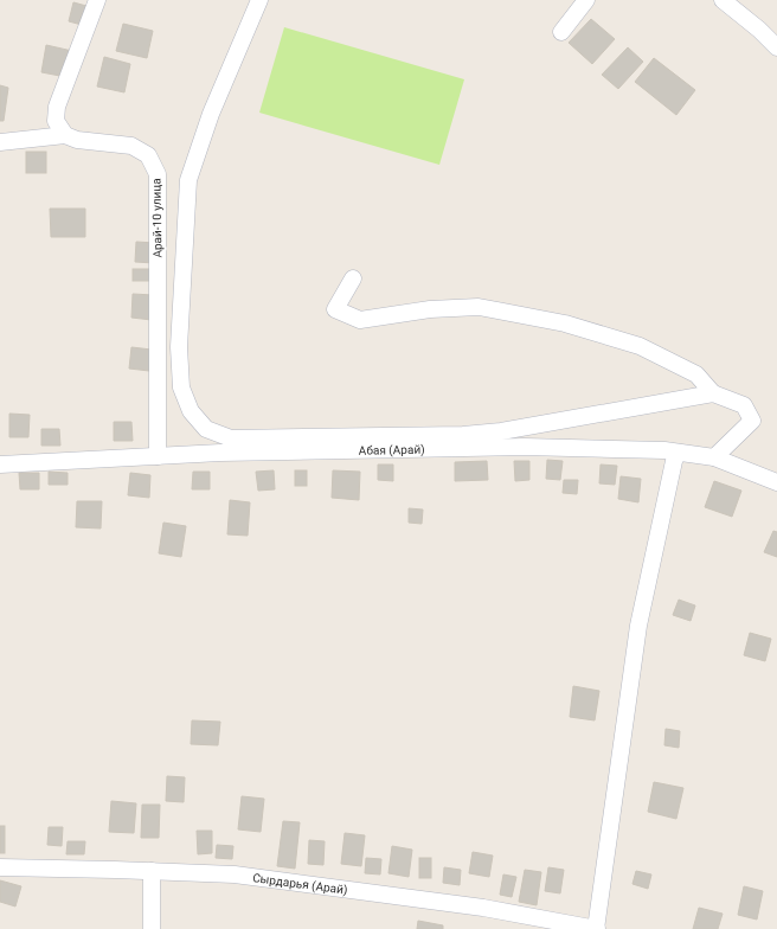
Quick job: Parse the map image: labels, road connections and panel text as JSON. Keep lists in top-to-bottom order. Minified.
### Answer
{"streets":{"street":["Арай-10 улица","Абая (Арай)","Сырдарья (Арай)"]},"crossings":[["Арай-10 улица","Абая (Арай)"]]}
